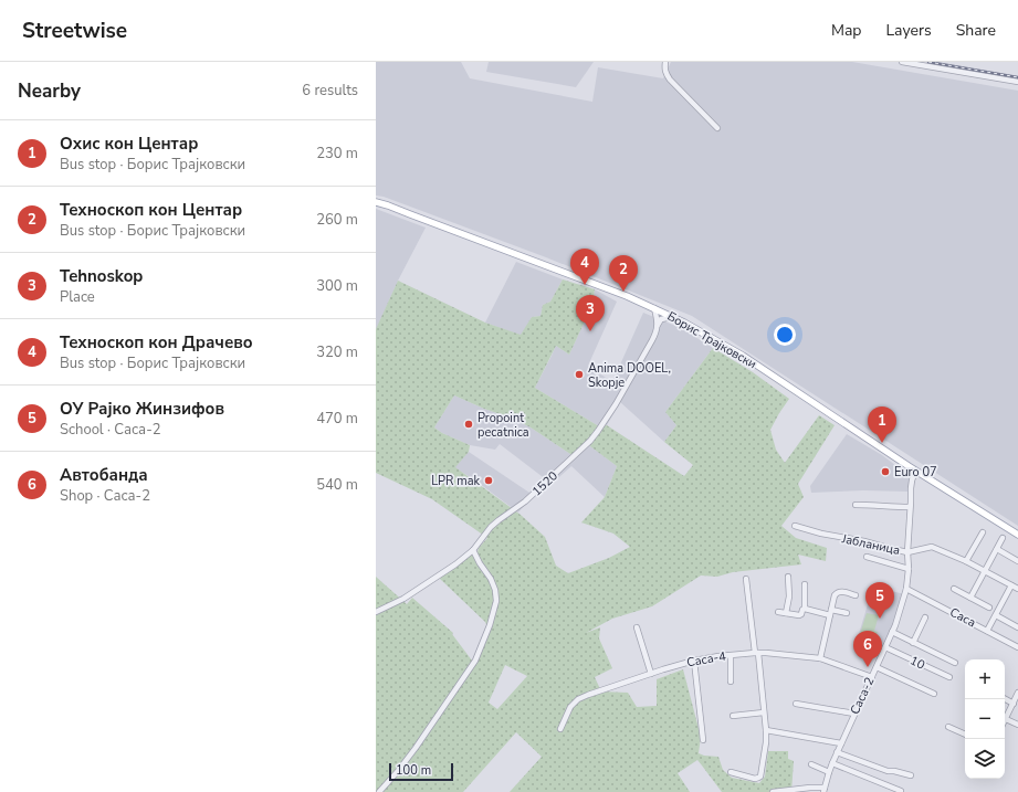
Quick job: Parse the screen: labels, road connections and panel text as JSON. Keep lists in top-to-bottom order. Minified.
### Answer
{"streets":{"main road":["Борис Трајковски"],"street":["1520","Јабланица","Саса","Саса-4","10","Саса-2"]},"crossings":[["Борис Трајковски","Саса-2"],["Јабланица","Саса-2"],["Саса","Саса-2"],["Саса-4","Саса-2"],["10","Саса-2"]],"places":["Anima DOOEL, Skopje","Propoint pecatnica","Euro 07","LPR mak"],"scale_bar":"100 m","page":{"header":"Streetwise","nav":["Map","Layers","Share"],"heading":["Nearby","6 results"],"list":[{"mark":"1","name":"Охис кон Центар","note":"Bus stop · Борис Трајковски","value":"230 m"},{"mark":"2","name":"Техноскоп кон Центар","note":"Bus stop · Борис Трајковски","value":"260 m"},{"mark":"3","name":"Tehnoskop","note":"Place","value":"300 m"},{"mark":"4","name":"Техноскоп кон Драчево","note":"Bus stop · Борис Трајковски","value":"320 m"},{"mark":"5","name":"ОУ Рајко Жинзифов","note":"School · Саса-2","value":"470 m"},{"mark":"6","name":"Автобанда","note":"Shop · Саса-2","value":"540 m"}],"pins":["4","2","3","1","5","6"],"map_buttons":["+","−"],"scale":"100 m"}}
